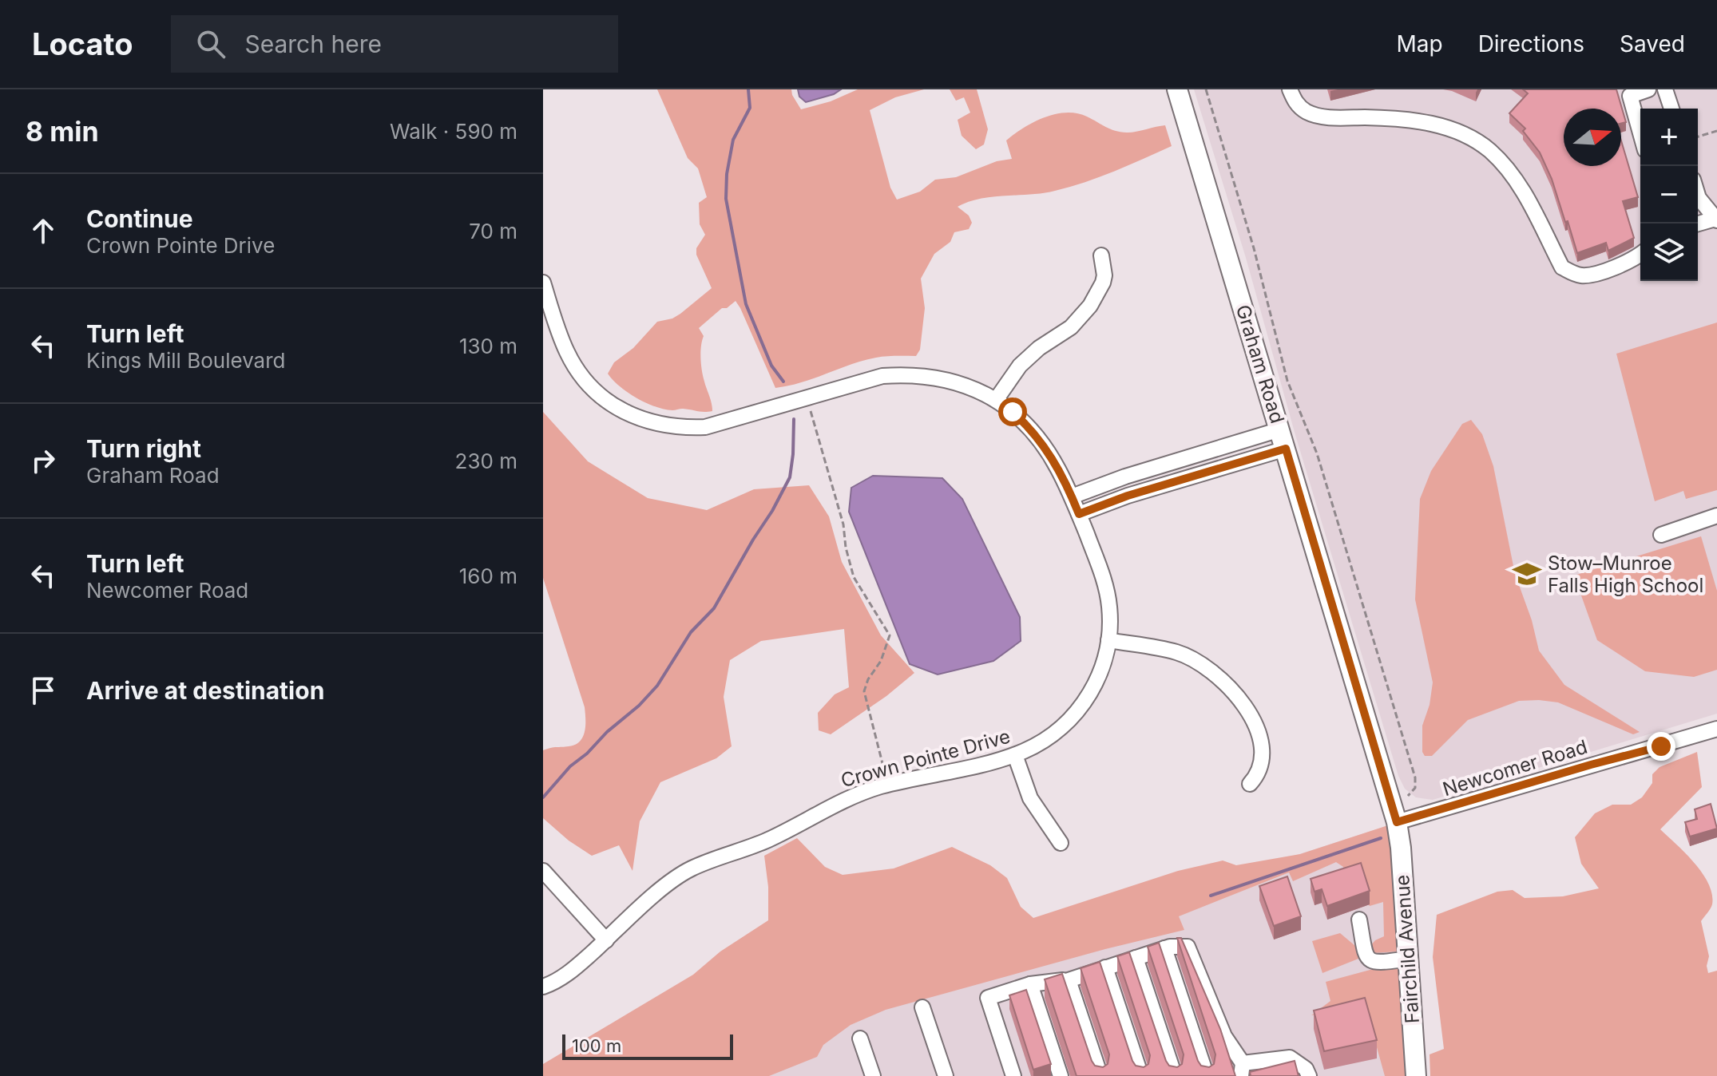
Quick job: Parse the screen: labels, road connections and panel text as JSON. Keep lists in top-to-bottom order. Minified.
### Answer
{"streets":{"main road":["Graham Road","Fairchild Avenue"],"street":["Crown Pointe Drive","Newcomer Road"]},"crossings":[["Graham Road","Newcomer Road"],["Graham Road","Fairchild Avenue"],["Newcomer Road","Fairchild Avenue"]],"places":{"school or university":["Stow–Munroe Falls High School"]},"scale_bar":"100 m","north":"right","page":{"header":"Locato","search":"Search here","nav":["Map","Directions","Saved"],"heading":["8 min","Walk · 590 m"],"map_buttons":["+","−"],"list":[["Continue","Crown Pointe Drive","70 m"],["Turn left","Kings Mill Boulevard","130 m"],["Turn right","Graham Road","230 m"],["Turn left","Newcomer Road","160 m"],"Arrive at destination"],"scale":"100 m"}}
